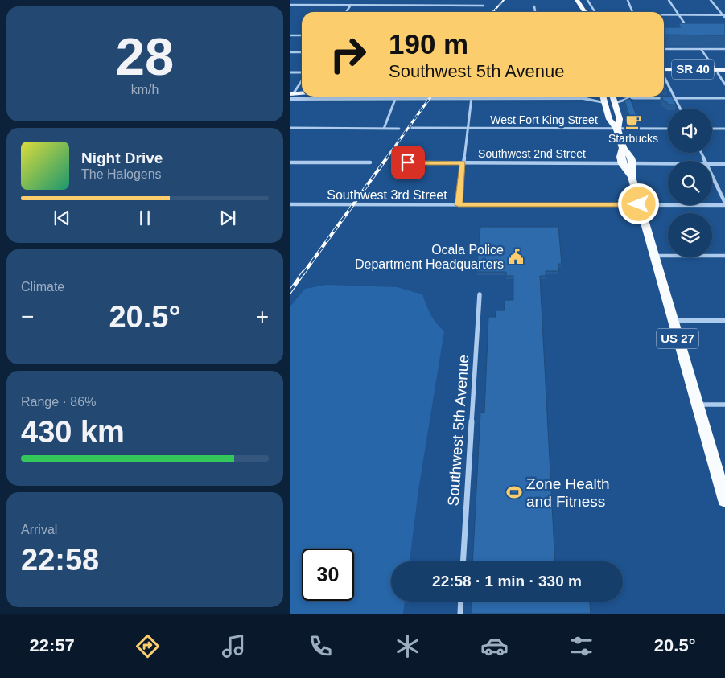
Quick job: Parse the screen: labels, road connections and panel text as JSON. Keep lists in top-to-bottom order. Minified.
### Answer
{"streets":{"highway":["US 27"],"main road":["SR 40"],"street":["West Fort King Street","Southwest 2nd Street","Southwest 3rd Street","Southwest 5th Avenue"]},"crossings":[["Southwest 2nd Street","US 27"],["Southwest 3rd Street","US 27"]],"places":{"cafe":["Starbucks"],"public building":["Ocala Police Department Headquarters"],"sports":["Zone Health and Fitness"]},"page":{"tile":[["28","km/h"],"Climate",["Range · 86%","430 km"],["Arrival","22:58"]],"turn":["190 m","Southwest 5th Avenue"],"song":["Night Drive","The Halogens"],"heat":["−","20.5°","+"],"limit":"30","trip":"22:58 · 1 min · 330 m","tabs":["22:57","20.5°"]}}
